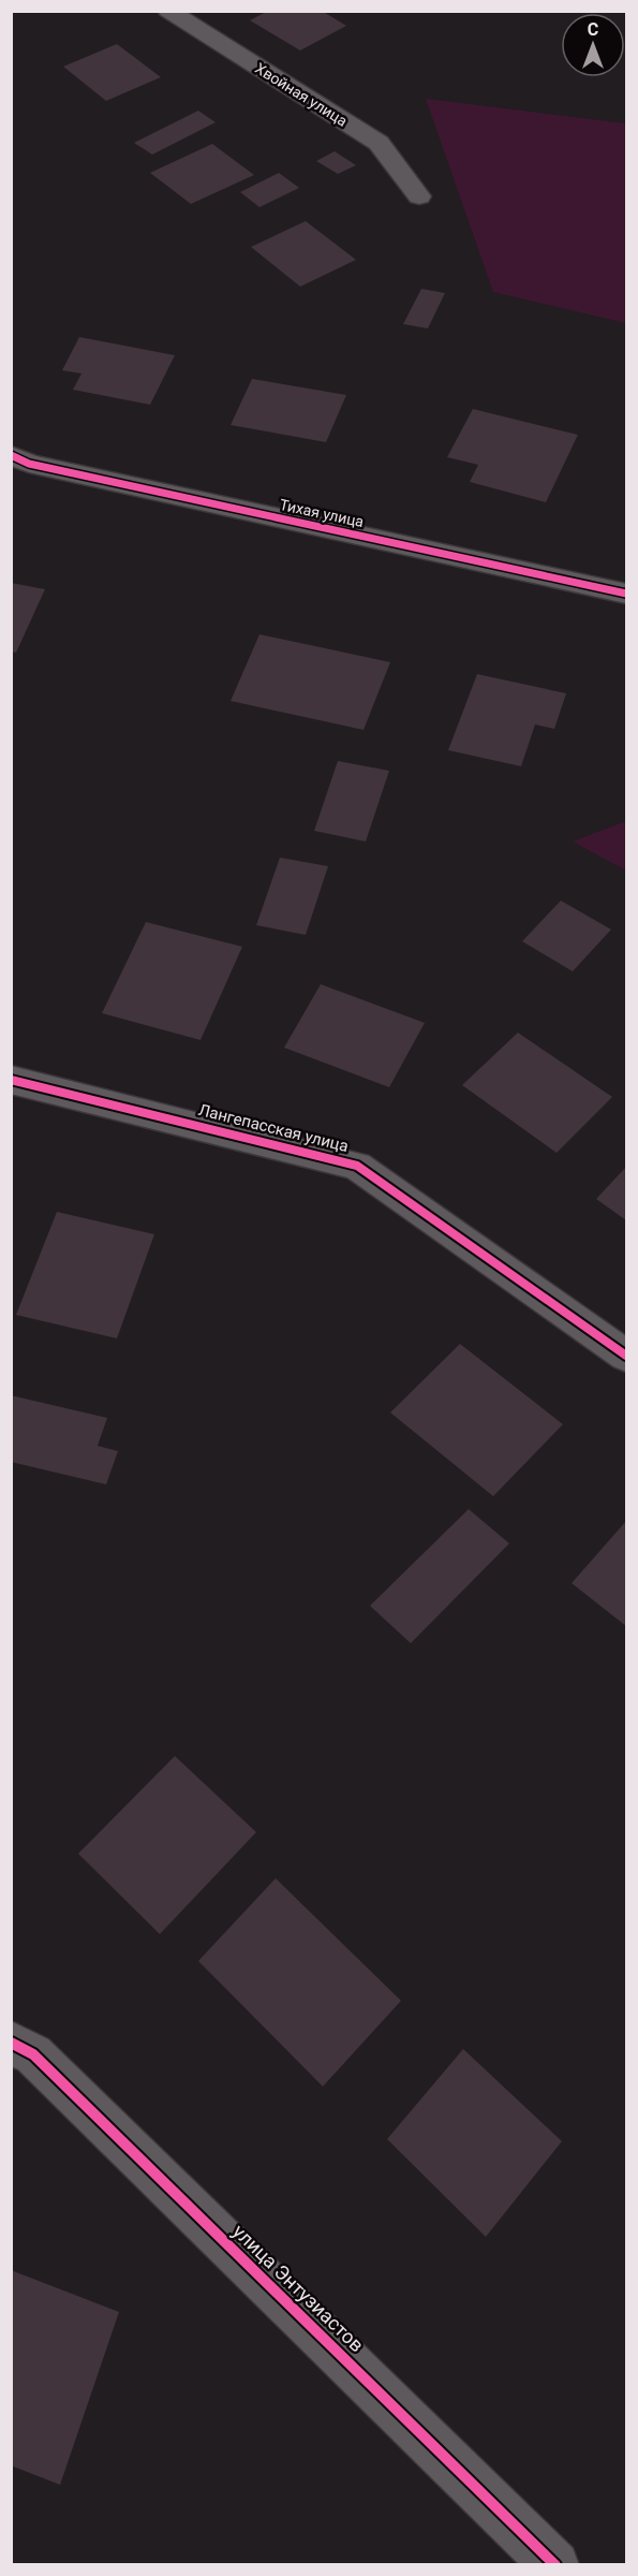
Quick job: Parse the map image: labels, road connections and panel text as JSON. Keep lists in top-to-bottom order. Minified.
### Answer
{"streets":{"street":["Хвойная улица","Тихая улица","Лангепасская улица","улица Энтузиастов"]},"north":"top"}
